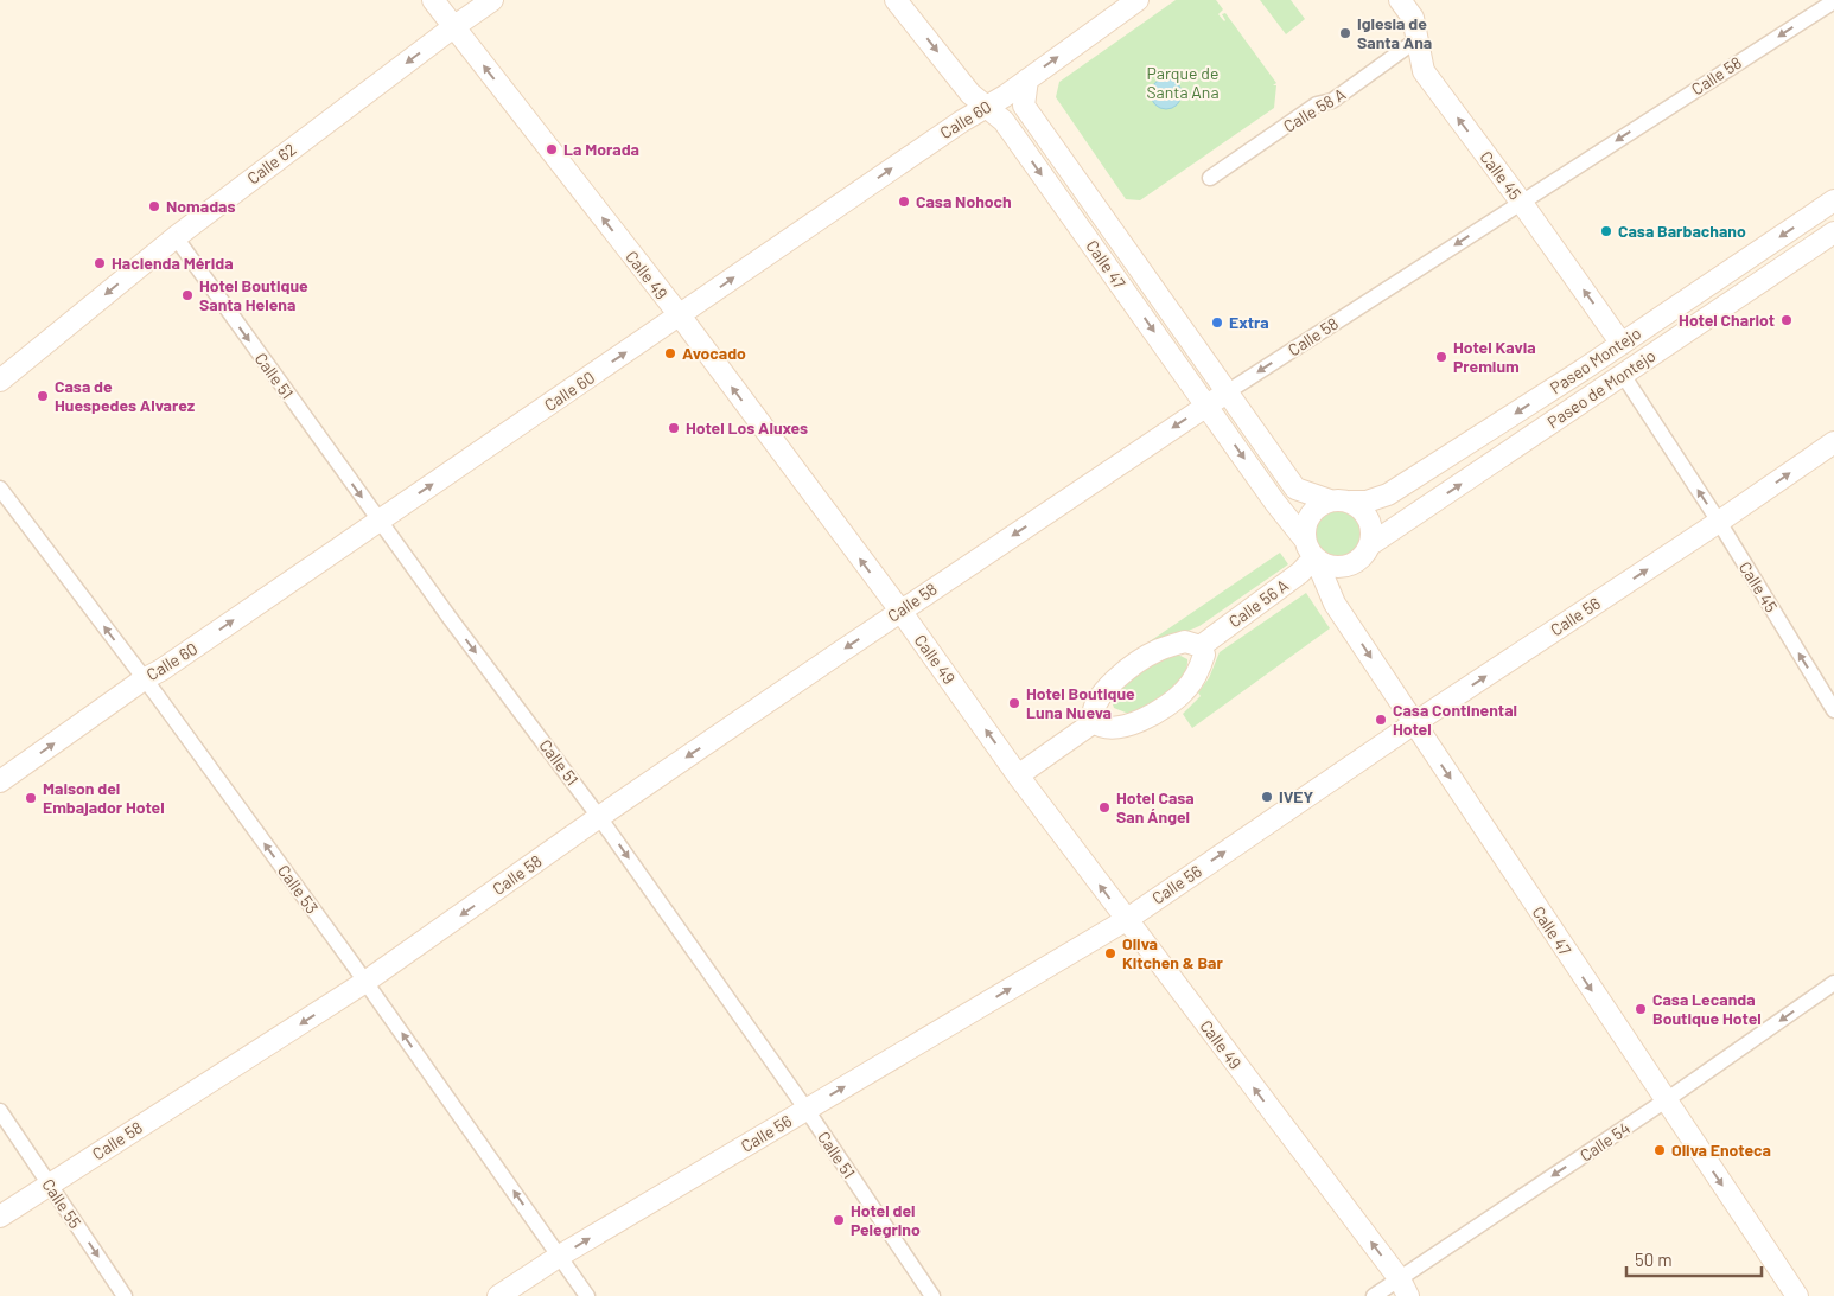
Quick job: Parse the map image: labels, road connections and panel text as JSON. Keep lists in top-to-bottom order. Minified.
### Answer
{"streets":{"street":["Calle 58","Calle 58 A","Calle 60","Calle 62","Calle 45","Calle 47","Calle 49","Paseo Montejo","Calle 51","Paseo de Montejo","Calle 56 A","Calle 56","Calle 53","Calle 54","Calle 55"]},"crossings":[["Calle 58","Calle 45"],["Calle 58","Calle 47"],["Calle 58","Calle 49"],["Calle 58","Calle 51"],["Calle 58","Calle 53"],["Calle 58","Calle 55"],["Calle 58 A","Calle 45"],["Calle 60","Calle 47"],["Calle 60","Calle 49"],["Calle 60","Calle 51"],["Calle 60","Calle 53"],["Calle 62","Calle 49"],["Calle 62","Calle 51"],["Calle 45","Paseo Montejo"],["Calle 45","Paseo de Montejo"],["Calle 45","Calle 56"],["Calle 47","Paseo Montejo"],["Calle 47","Paseo de Montejo"],["Calle 47","Calle 56 A"],["Calle 47","Calle 56"],["Calle 47","Calle 54"],["Calle 49","Calle 56"],["Calle 49","Calle 54"],["Paseo Montejo","Paseo de Montejo"],["Paseo Montejo","Calle 56 A"],["Calle 51","Calle 56"],["Paseo de Montejo","Calle 56 A"],["Calle 56","Calle 53"]],"one_way":["Calle 58","Calle 60","Calle 62","Calle 45","Calle 49","Paseo Montejo","Calle 51","Paseo de Montejo","Calle 56","Calle 53","Calle 54","Calle 55"],"parks":["Parque de Santa Ana"],"places":["Iglesia de Santa Ana","La Morada","Casa Nohoch","Nomadas","Casa Barbachano","Hacienda Mérida","Hotel Boutique Santa Helena","Hotel Chariot","Extra","Avocado","Hotel Kavia Premium","Casa de Huespedes Alvarez","Hotel Los Aluxes","Hotel Boutique Luna Nueva","Casa Continental Hotel","IVEY","Maison del Embajador Hotel","Hotel Casa San Ángel","Oliva Kitchen & Bar","Casa Lecanda Boutique Hotel","Oliva Enoteca","Hotel del Pelegrino"],"scale_bar":"50 m"}
